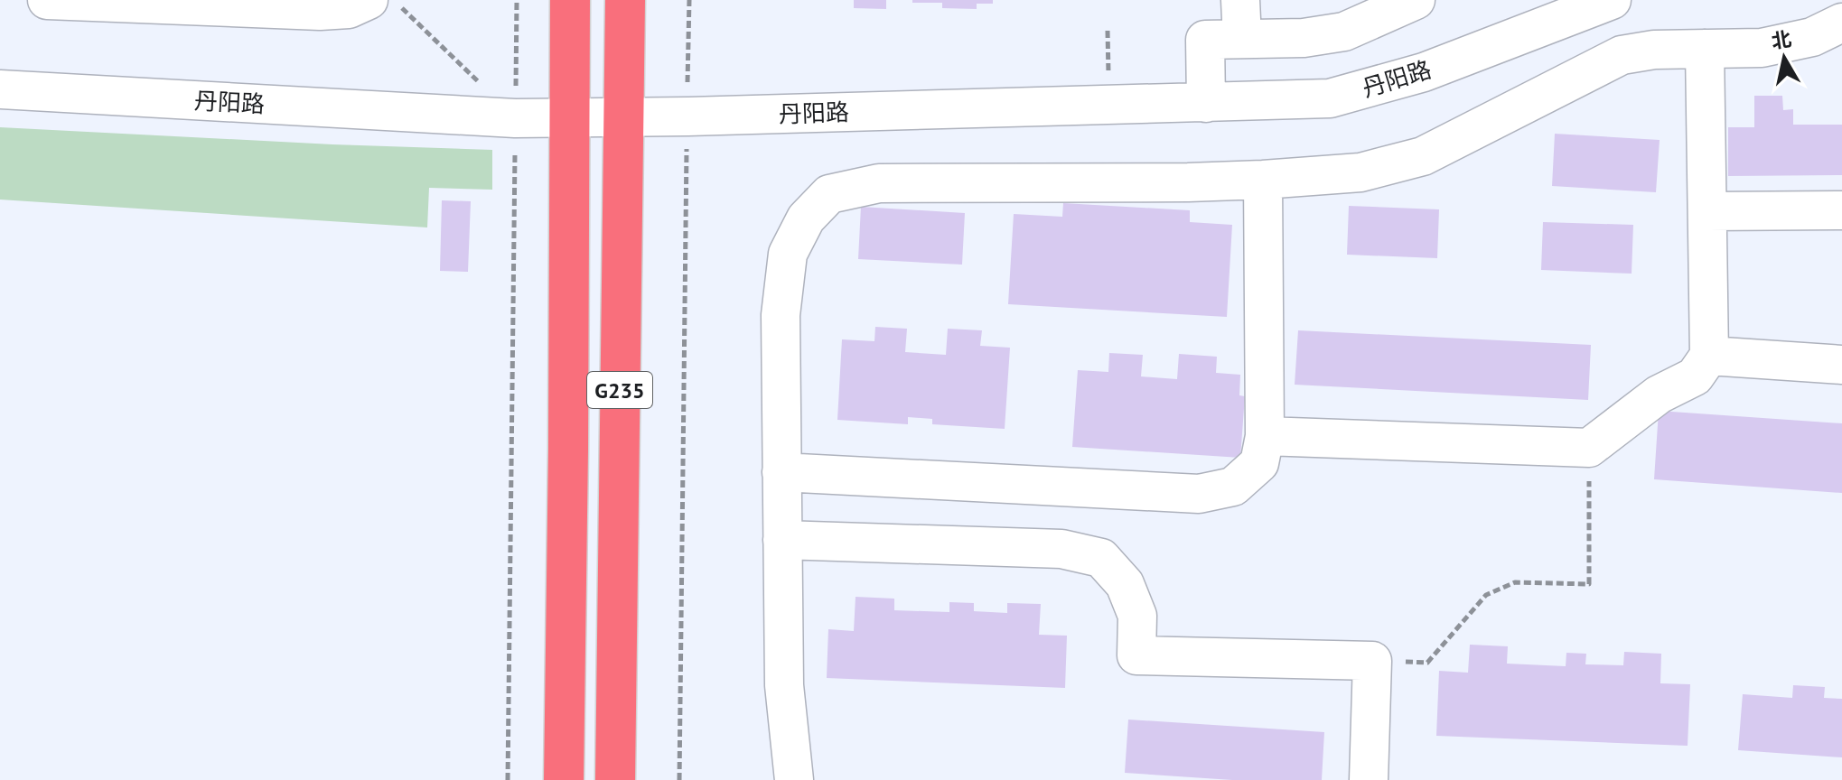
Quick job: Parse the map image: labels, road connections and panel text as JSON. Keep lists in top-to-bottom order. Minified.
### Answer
{"streets":{"highway":["G235"],"street":["丹阳路"]},"crossings":[["丹阳路","G235"]],"north":"top"}
